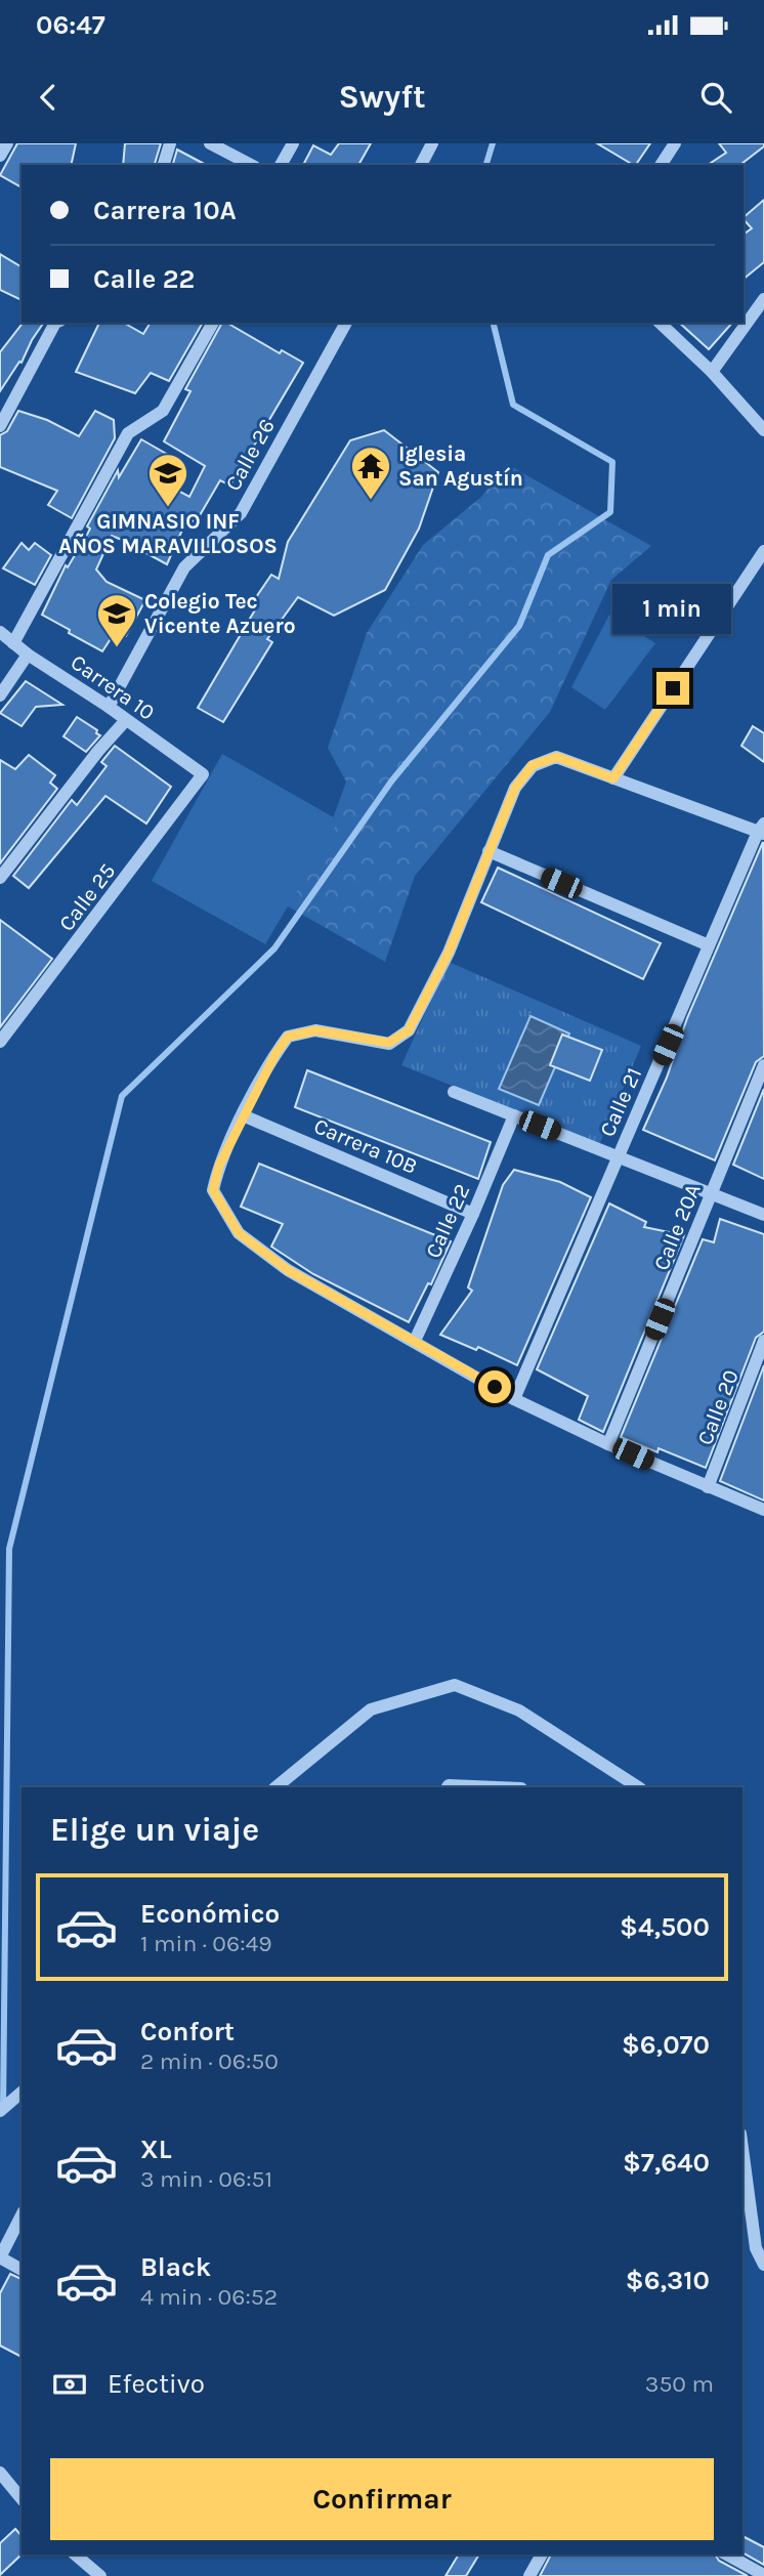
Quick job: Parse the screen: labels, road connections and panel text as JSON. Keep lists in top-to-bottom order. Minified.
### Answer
{"streets":{"street":["Calle 26","Carrera 10","Calle 25","Calle 21","Carrera 10B","Calle 22","Calle 20A","Calle 20"]},"crossings":[["Calle 26","Carrera 10"],["Carrera 10","Calle 25"],["Carrera 10B","Calle 22"]],"places":{"temple":["Iglesia San Agustín"],"school or university":["GIMNASIO INF AÑOS MARAVILLOSOS","Colegio Tec Vicente Azuero"]},"page":{"status":"06:47","header":"Swyft","banner":["Carrera 10A","Calle 22"],"bubble":"1 min","heading":"Elige un viaje","list":[{"name":"Económico","note":"1 min · 06:49","value":"$4,500"},{"name":"Confort","note":"2 min · 06:50","value":"$6,070"},{"name":"XL","note":"3 min · 06:51","value":"$7,640"},{"name":"Black","note":"4 min · 06:52","value":"$6,310"}],"pay":["Efectivo","350 m"],"buttons":"Confirmar"}}
